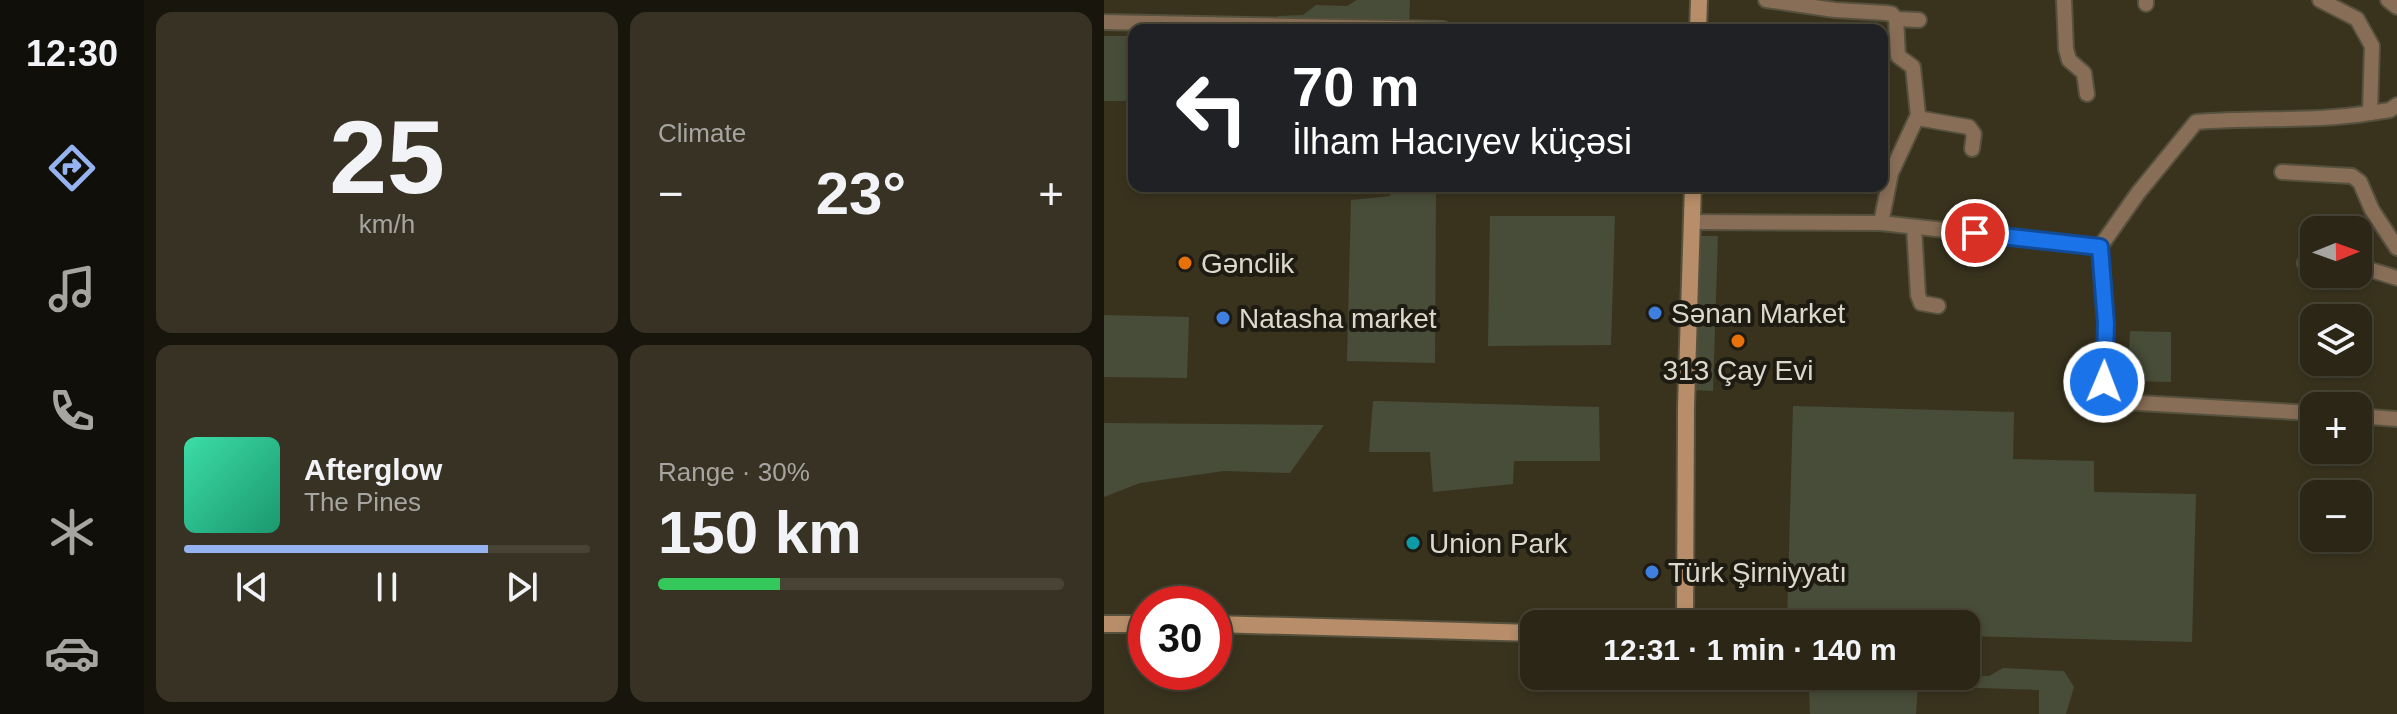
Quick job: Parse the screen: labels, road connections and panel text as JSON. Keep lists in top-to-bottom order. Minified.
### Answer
{"places":["Gənclik","Sənan Market","Natasha market","313 Çay Evi","Union Park","Türk Şirniyyatı"],"north":"right","page":{"tabs":"12:30","tile":[["25","km/h"],"Climate",["Range · 30%","150 km"]],"turn":["70 m","İlham Hacıyev küçəsi"],"heat":["−","23°","+"],"map_buttons":["+","−"],"song":["Afterglow","The Pines"],"limit":"30","trip":"12:31 · 1 min · 140 m"}}
